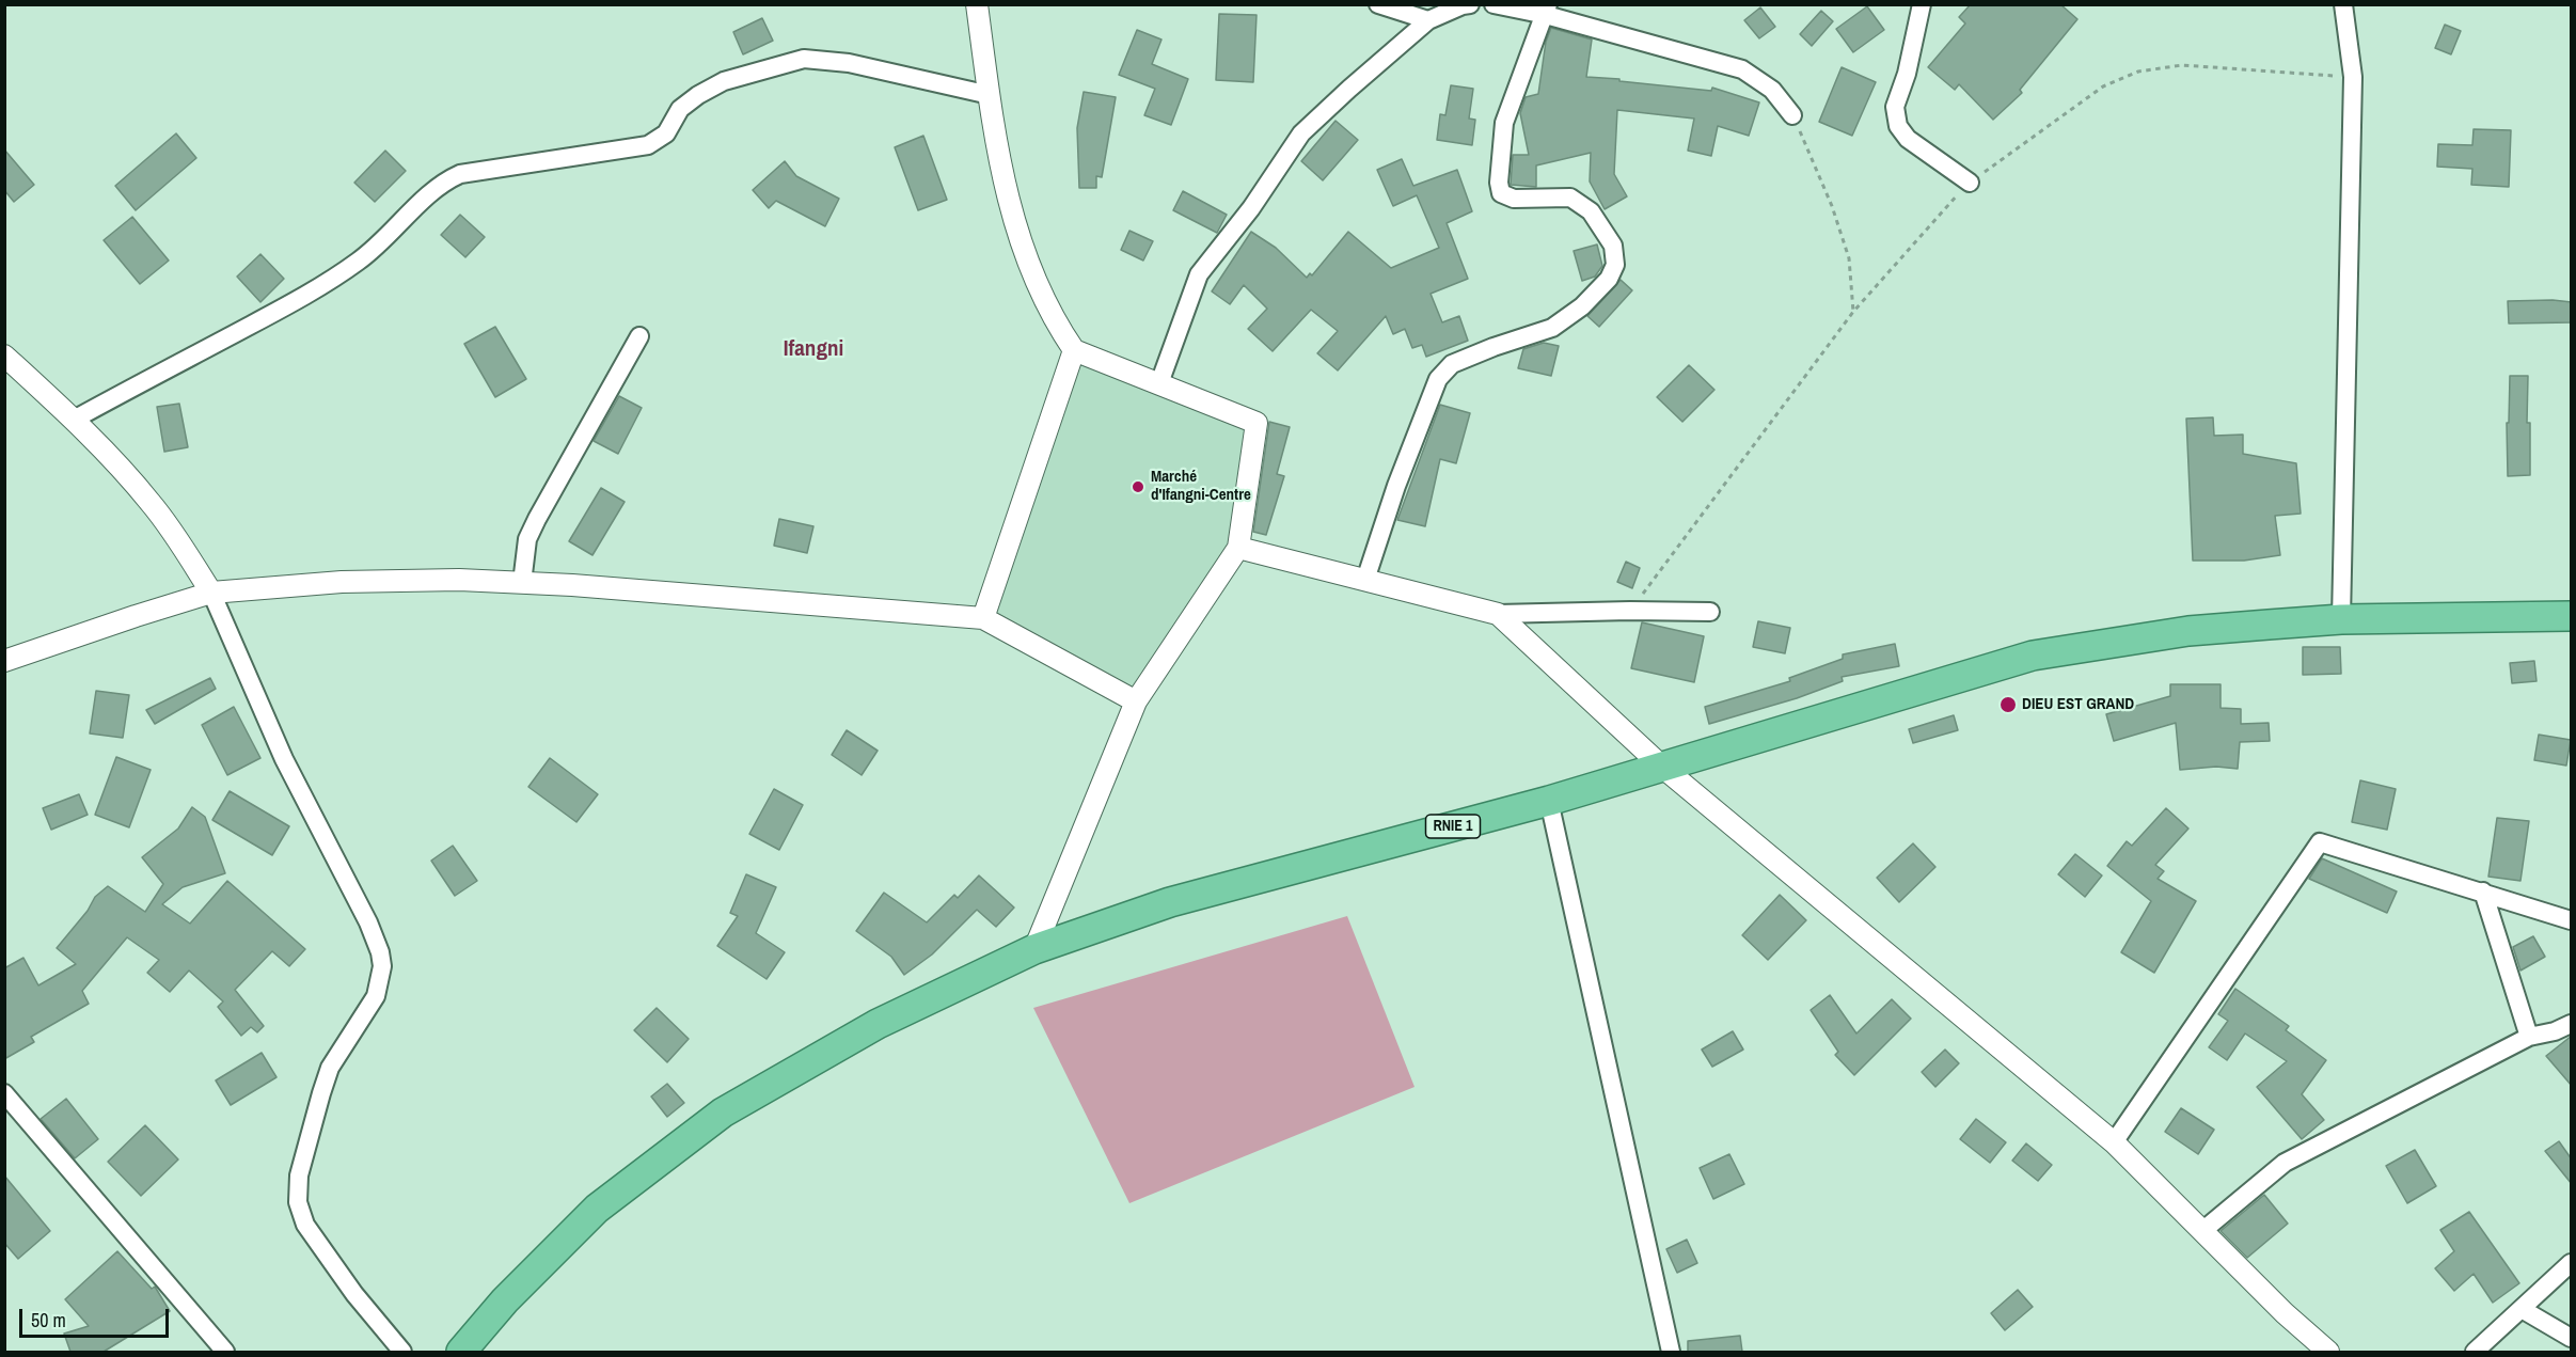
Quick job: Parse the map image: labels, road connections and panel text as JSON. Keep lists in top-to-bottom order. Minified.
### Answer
{"streets":{"highway":["RNIE 1"]},"districts":["Ifangni"],"places":["Marché d'Ifangni-Centre","DIEU EST GRAND"],"scale_bar":"50 m"}
